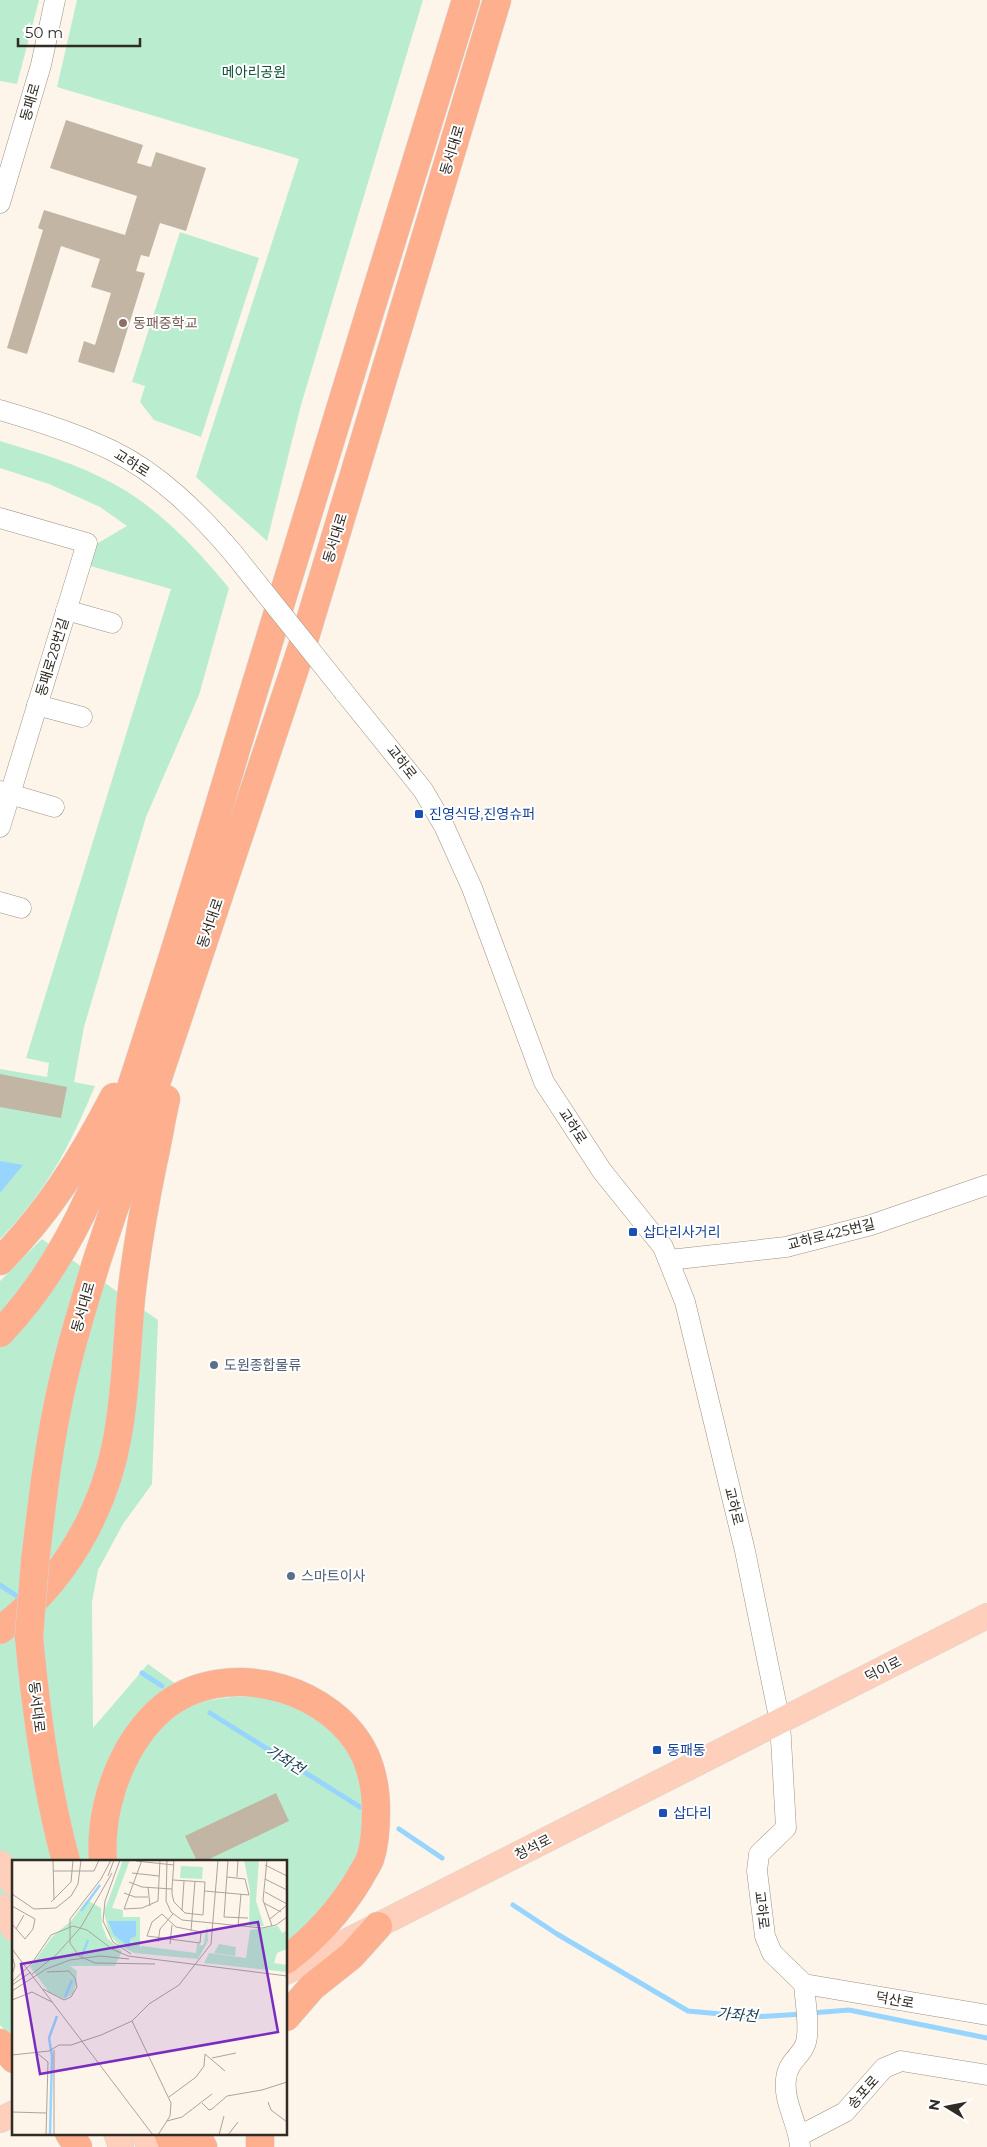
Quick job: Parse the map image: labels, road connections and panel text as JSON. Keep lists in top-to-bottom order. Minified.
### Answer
{"streets":{"highway":["동서대로"],"main road":["덕이로","청석로"],"street":["동패로","교하로","동패로28번길","교하로425번길","덕산로","송포로"]},"crossings":[["교하로","교하로425번길"],["교하로","덕이로"],["교하로","청석로"],["교하로","덕산로"],["덕이로","청석로"]],"water":["가좌천"],"parks":["메아리공원"],"places":{"other":["동패중학교","도원종합물류","스마트이사"],"transit":["진영식당,진영슈퍼","삽다리사거리","동패동","삽다리"]},"scale_bar":"50 m","north":"left"}
